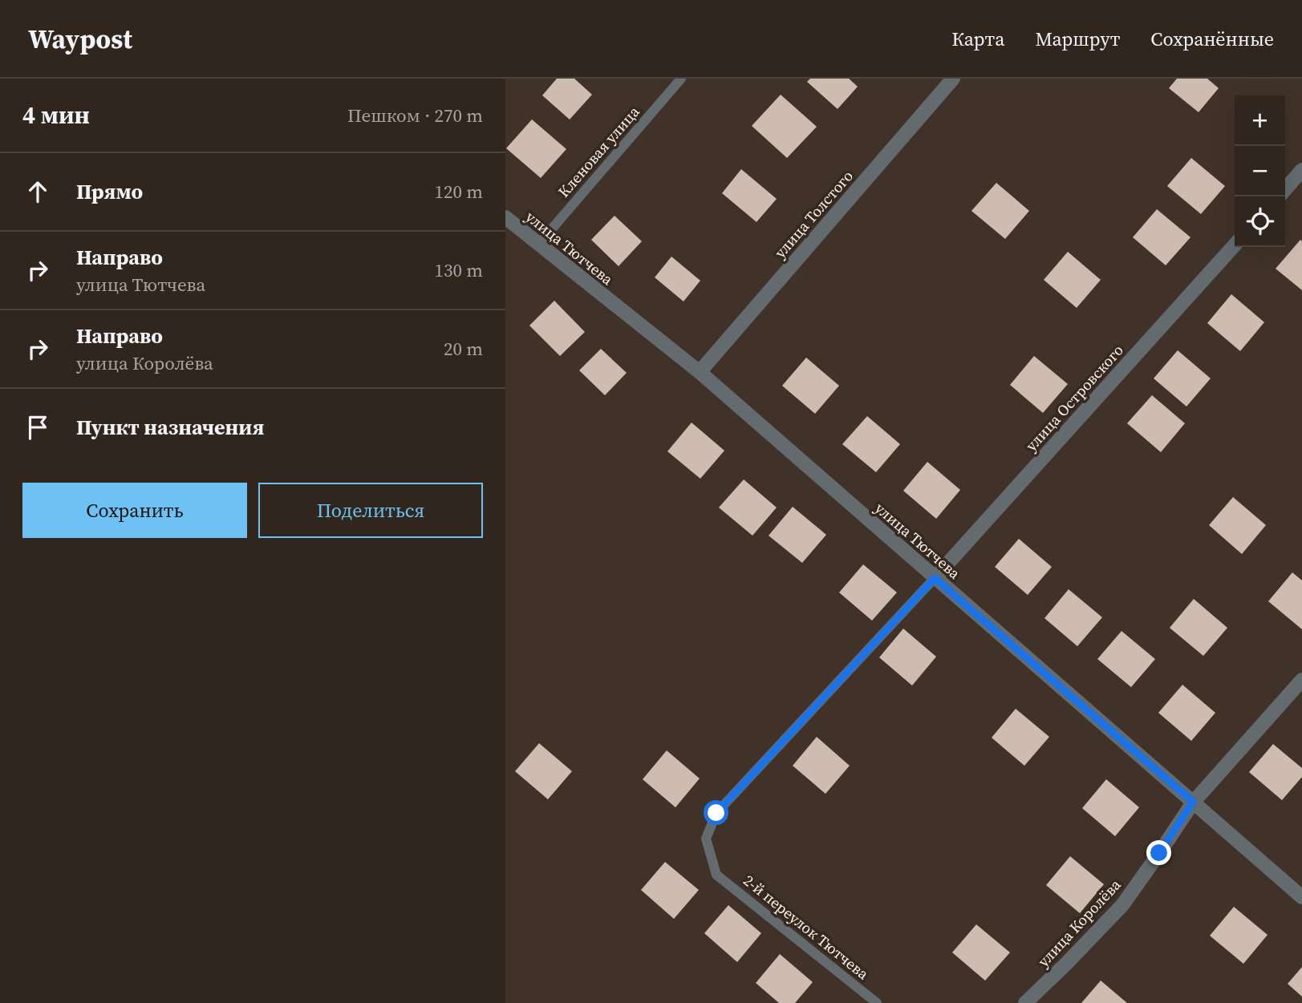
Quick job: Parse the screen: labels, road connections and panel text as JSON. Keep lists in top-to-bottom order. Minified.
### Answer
{"streets":{"street":["улица Толстого","улица Тютчева","улица Островского","улица Королёва"],"lane":["Кленовая улица","2-й переулок Тютчева"]},"crossings":[["Кленовая улица","улица Тютчева"],["улица Толстого","улица Тютчева"],["улица Тютчева","улица Островского"],["улица Тютчева","улица Королёва"],["улица Тютчева","2-й переулок Тютчева"],["улица Островского","2-й переулок Тютчева"]],"page":{"header":"Waypost","nav":["Карта","Маршрут","Сохранённые"],"heading":["4 мин","Пешком · 270 m"],"map_buttons":["+","−"],"list":[["Прямо","120 m"],["Направо","улица Тютчева","130 m"],["Направо","улица Королёва","20 m"],"Пункт назначения"],"buttons":["Сохранить","Поделиться"]}}
